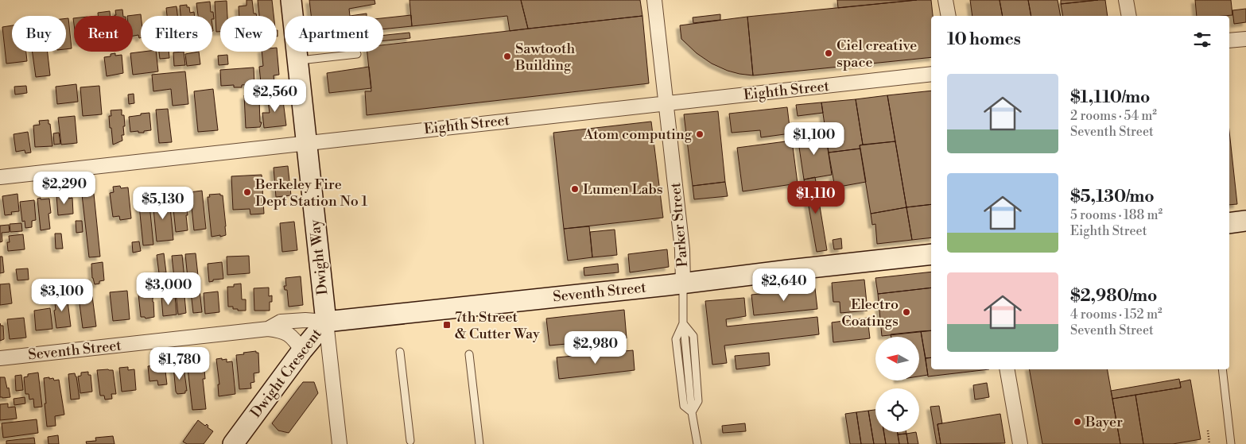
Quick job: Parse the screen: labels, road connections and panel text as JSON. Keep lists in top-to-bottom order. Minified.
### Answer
{"streets":{"street":["Eighth Street","Parker Street","Dwight Way","Seventh Street","Dwight Crescent"]},"crossings":[["Eighth Street","Parker Street"],["Eighth Street","Dwight Way"],["Parker Street","Seventh Street"],["Dwight Way","Seventh Street"],["Dwight Way","Dwight Crescent"],["Seventh Street","Dwight Crescent"]],"places":{"other":["Ciel creative space","Sawtooth Building","Atom computing","Lumen Labs","Berkeley Fire Dept Station No 1","Electro Coatings","Bayer"],"transit":["7th Street & Cutter Way"]},"north":"left","page":{"chip":["Buy","Rent","Filters","New","Apartment"],"heading":"10 homes","list":[{"name":"$1,110/mo","note":"2 rooms · 54 m² · Seventh Street"},{"name":"$5,130/mo","note":"5 rooms · 188 m² · Eighth Street"},{"name":"$2,980/mo","note":"4 rooms · 152 m² · Seventh Street"}],"price":["$2,560","$1,100","$2,290","$1,110","$5,130","$2,640","$3,000","$3,100","$2,980","$1,780"]}}
